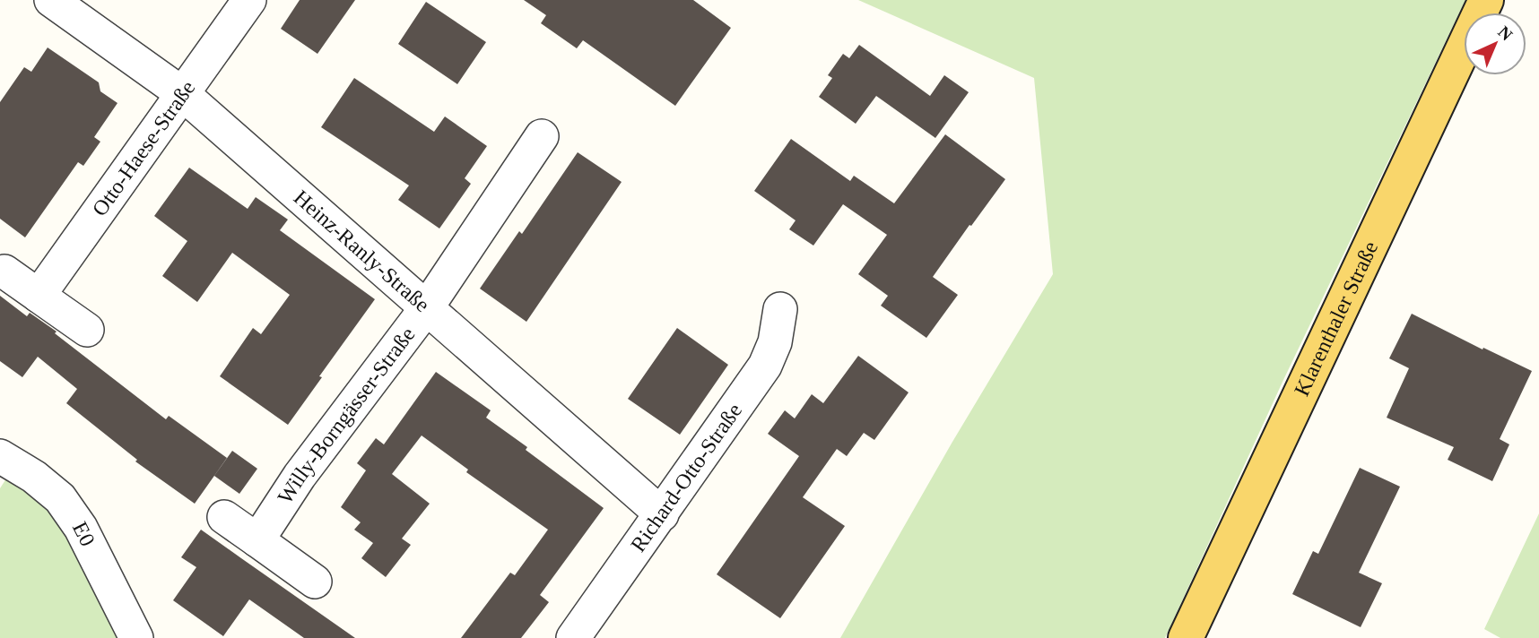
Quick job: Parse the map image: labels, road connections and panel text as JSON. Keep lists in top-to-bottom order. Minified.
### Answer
{"streets":{"main road":["Klarenthaler Straße"],"street":["Otto-Haese-Straße","Heinz-Ranly-Straße","Willy-Borngässer-Straße","Richard-Otto-Straße","E0"]},"crossings":[["Otto-Haese-Straße","Heinz-Ranly-Straße"],["Heinz-Ranly-Straße","Willy-Borngässer-Straße"],["Heinz-Ranly-Straße","Richard-Otto-Straße"]],"north":"top right"}
